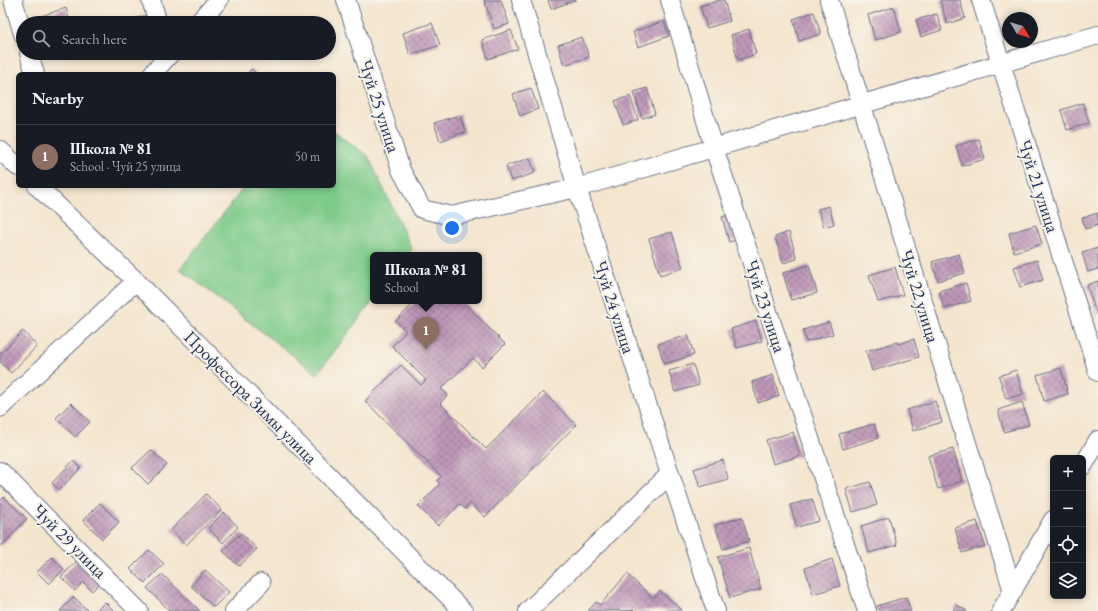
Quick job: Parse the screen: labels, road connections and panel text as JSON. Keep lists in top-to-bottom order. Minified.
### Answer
{"streets":{"street":["Чуй 25 улица","Чуй 21 улица","Чуй 22 улица","Чуй 23 улица","Чуй 24 улица","Профессора Зимы улица","Чуй 29 улица"]},"crossings":[["Чуй 25 улица","Чуй 24 улица"]],"north":"bottom right","page":{"search":"Search here","heading":"Nearby","list":[{"mark":"1","name":"Школа № 81","note":"School · Чуй 25 улица","value":"50 m"}],"popup":["Школа № 81","School"],"pins":"1","map_buttons":["+","−"]}}
